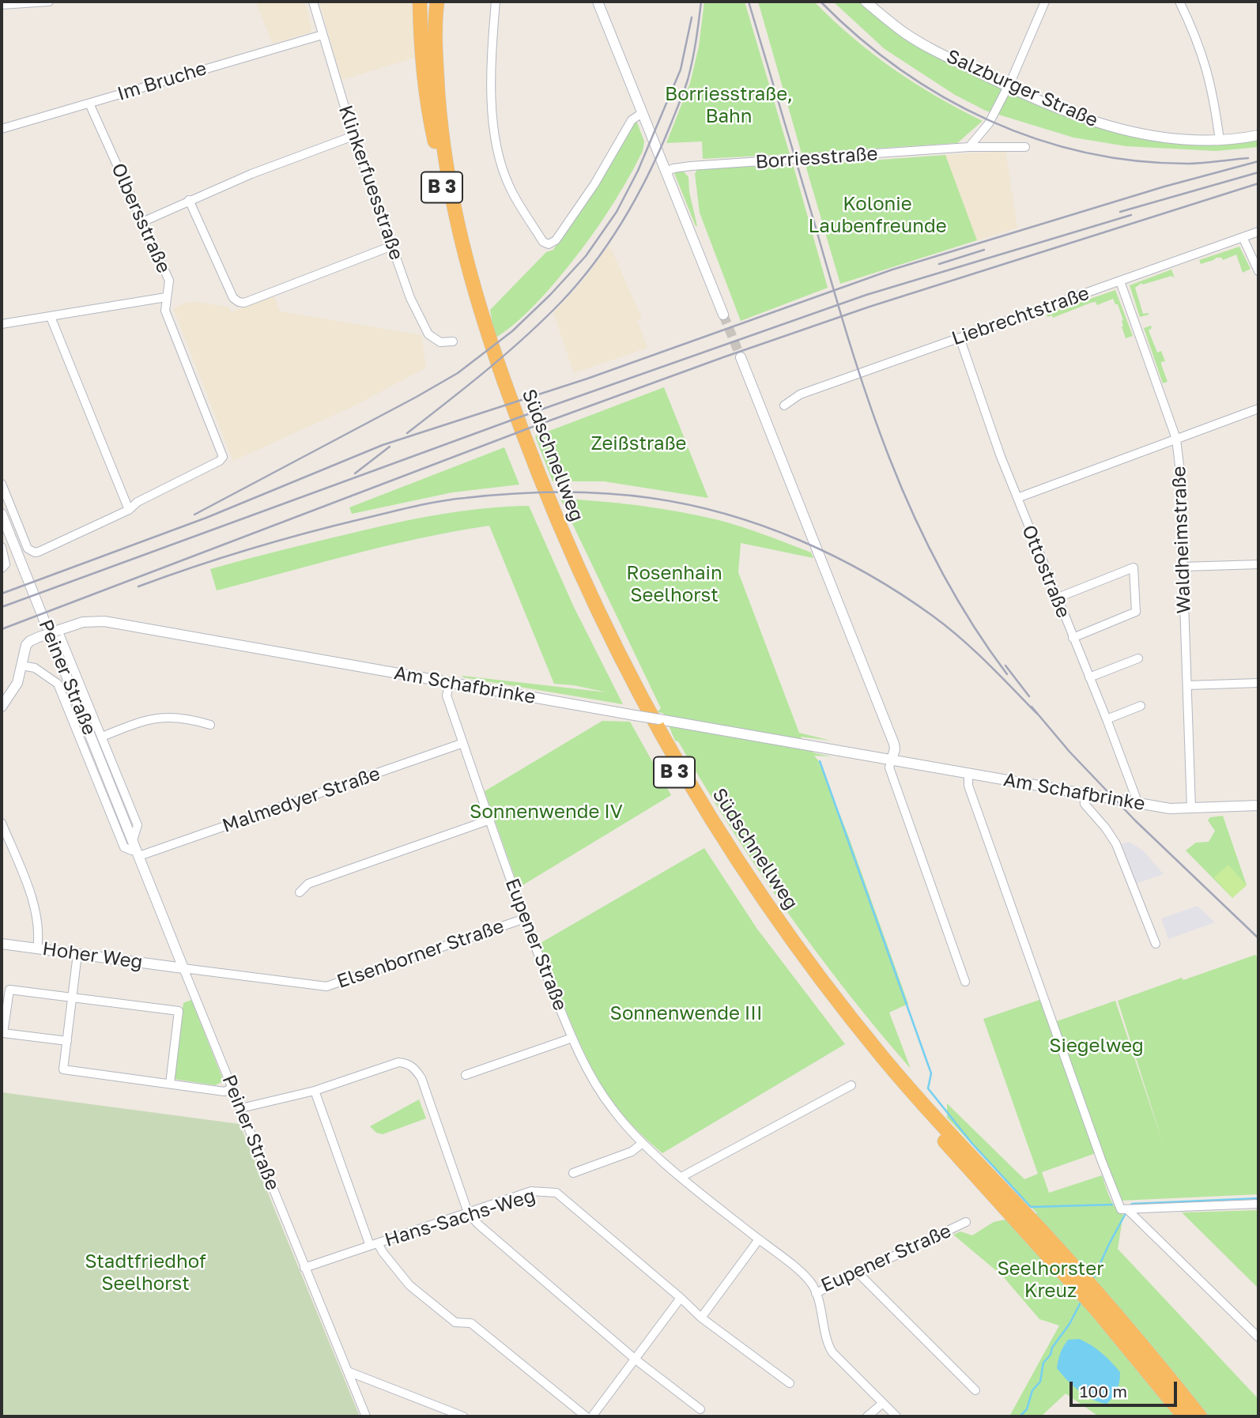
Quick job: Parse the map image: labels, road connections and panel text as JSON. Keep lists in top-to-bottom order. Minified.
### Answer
{"streets":{"highway":["B 3","Südschnellweg"],"street":["Im Bruche","Salzburger Straße","Borriesstraße","Klinkerfuesstraße","Olbersstraße","Liebrechtstraße","Waldheimstraße","Ottostraße","Peiner Straße","Am Schafbrinke","Malmedyer Straße","Eupener Straße","Elsenborner Straße","Hoher Weg","Hans-Sachs-Weg"]},"crossings":[["Im Bruche","Klinkerfuesstraße"],["Im Bruche","Olbersstraße"],["Liebrechtstraße","Waldheimstraße"],["Liebrechtstraße","Ottostraße"],["Waldheimstraße","Am Schafbrinke"],["Ottostraße","Am Schafbrinke"],["Peiner Straße","Am Schafbrinke"],["Peiner Straße","Malmedyer Straße"],["Peiner Straße","Elsenborner Straße"],["Peiner Straße","Hoher Weg"],["Peiner Straße","Hans-Sachs-Weg"],["Am Schafbrinke","Eupener Straße"],["Malmedyer Straße","Eupener Straße"],["Eupener Straße","Elsenborner Straße"],["Elsenborner Straße","Hoher Weg"]],"parks":["Borriesstraße, Bahn","Kolonie Laubenfreunde","Zeißstraße","Rosenhain Seelhorst","Sonnenwende IV","Sonnenwende III","Siegelweg","Stadtfriedhof Seelhorst","Seelhorster Kreuz"],"scale_bar":"100 m"}
